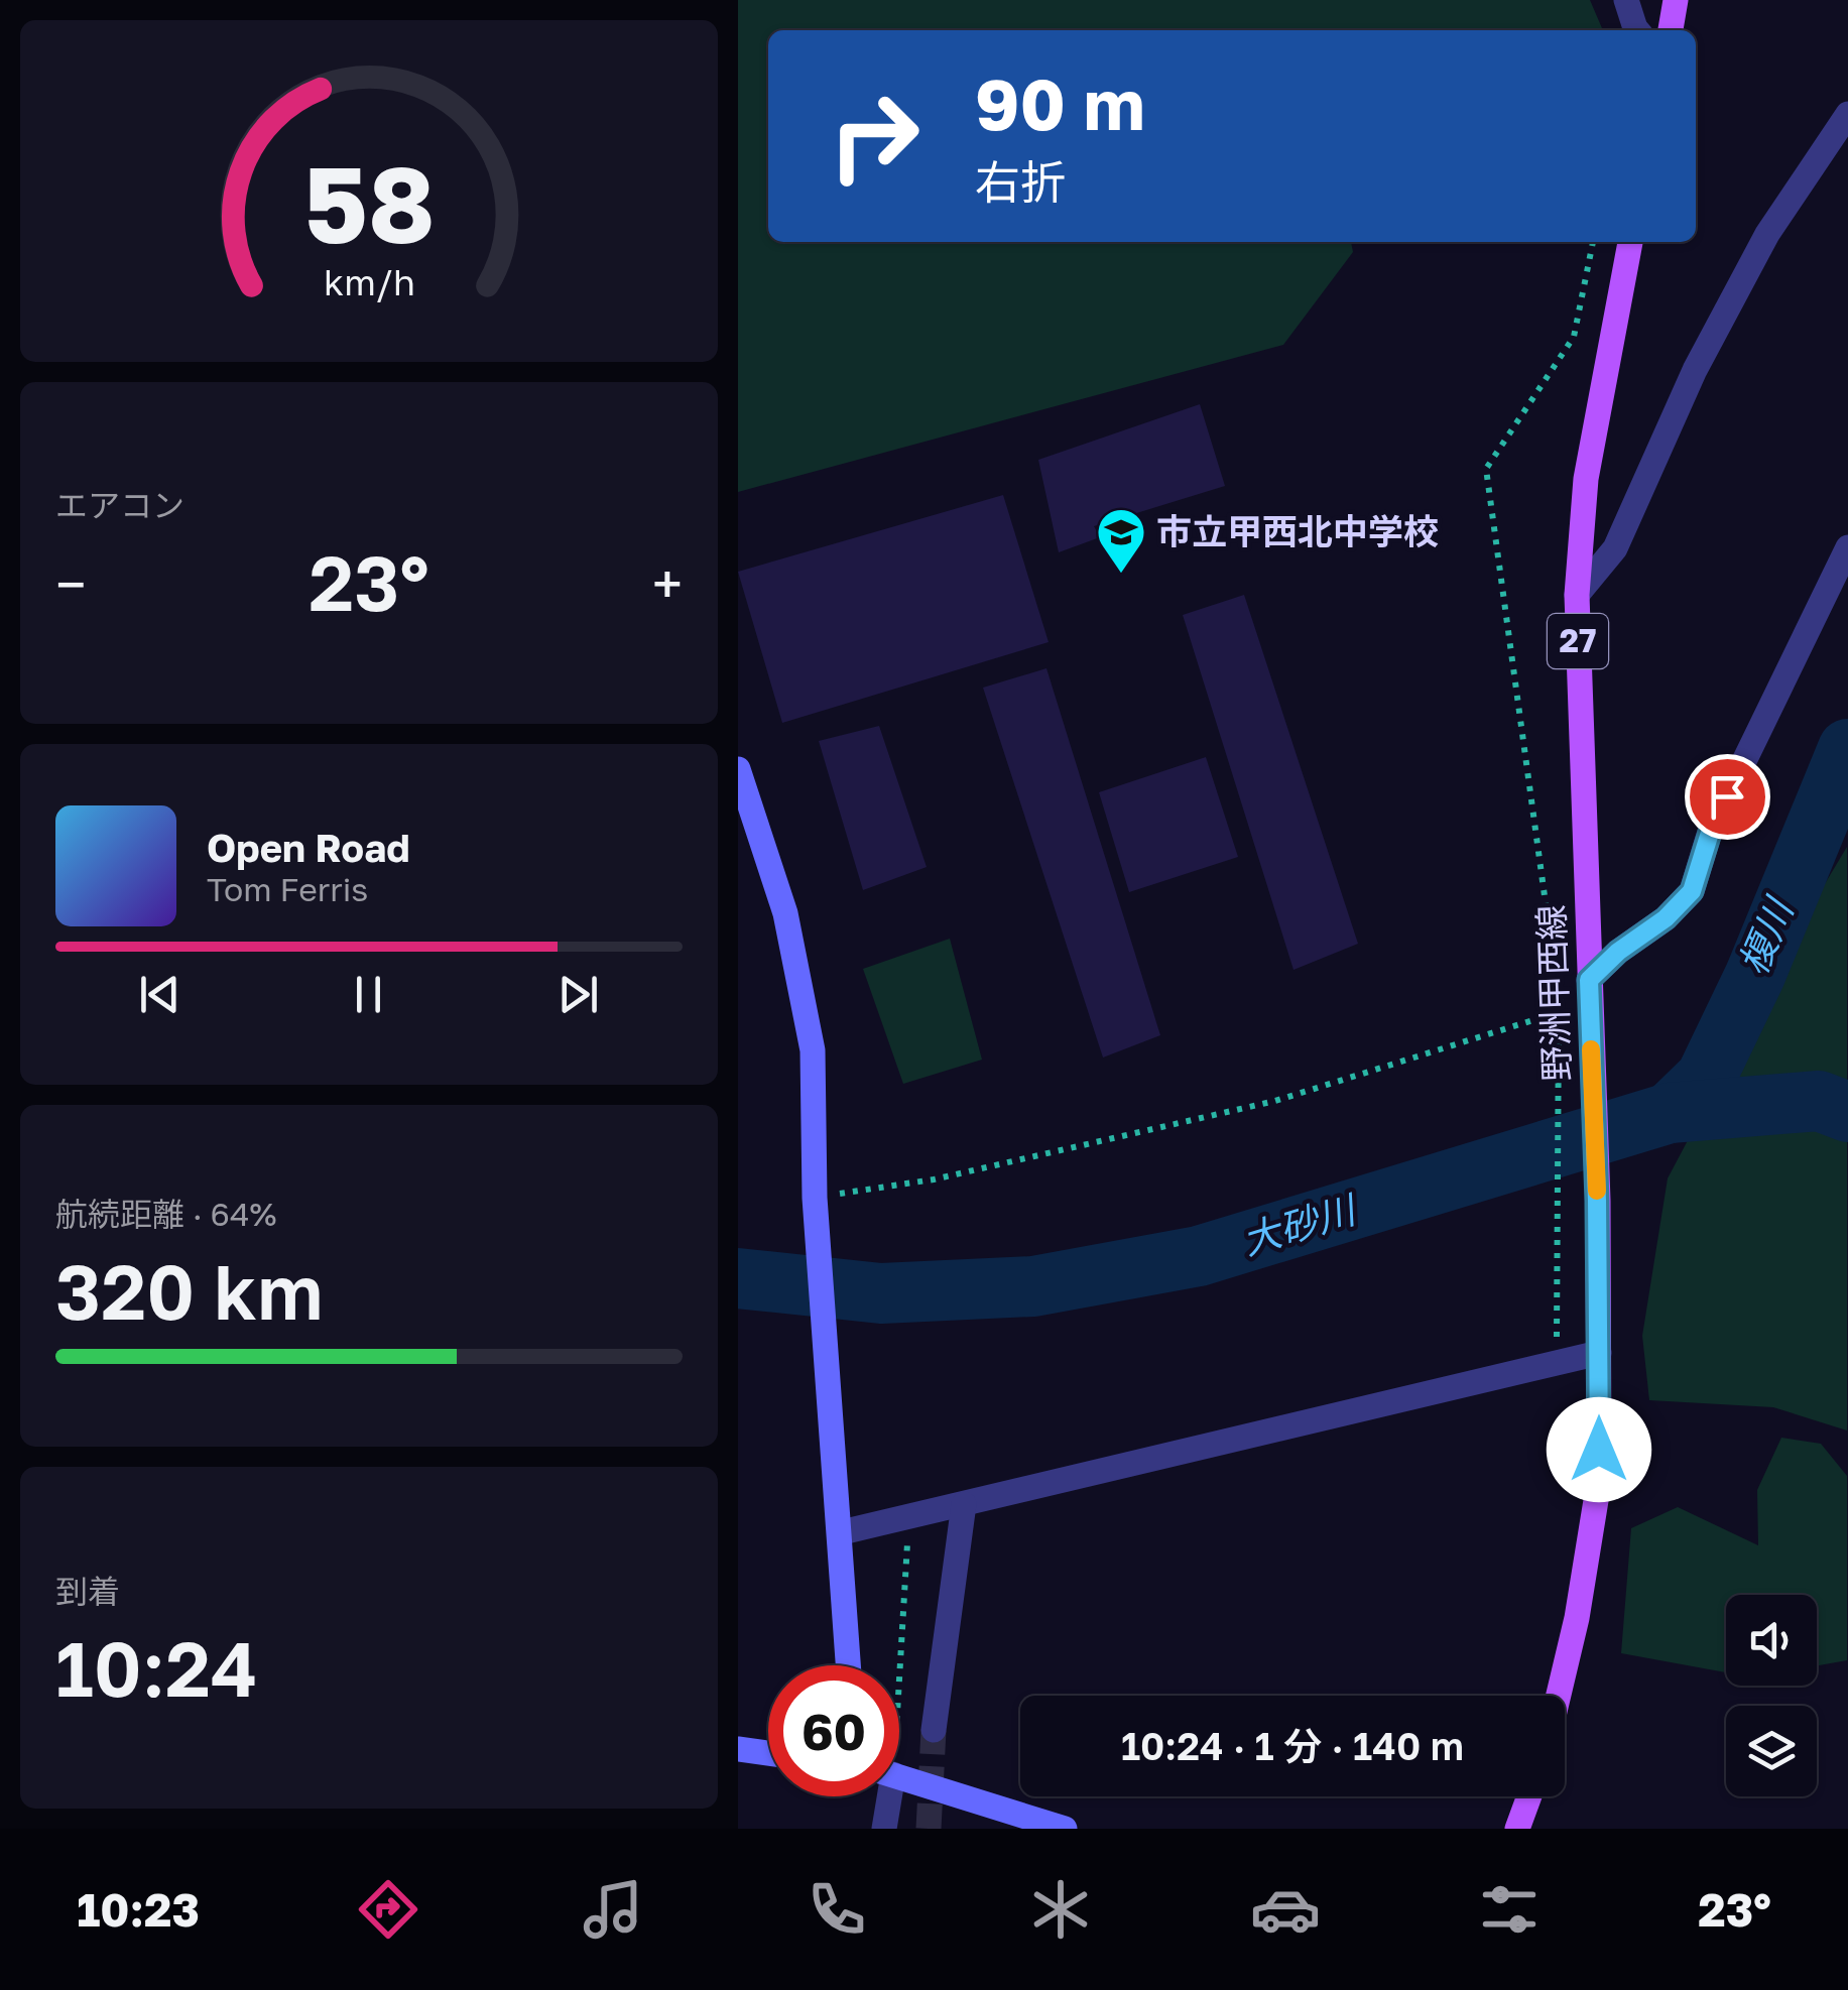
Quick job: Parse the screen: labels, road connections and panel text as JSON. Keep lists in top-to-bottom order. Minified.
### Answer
{"streets":{"main road":["27","野洲甲西線"]},"water":["榎川","大砂川"],"places":{"school or university":["市立甲西北中学校"]},"page":{"turn":["90 m","右折"],"tile":["エアコン",["航続距離 · 64%","320 km"],["到着","10:24"]],"heat":["−","23°","+"],"song":["Open Road","Tom Ferris"],"limit":"60","trip":"10:24 · 1 分 · 140 m","tabs":["10:23","23°"],"gauge":["58","km/h"]}}
